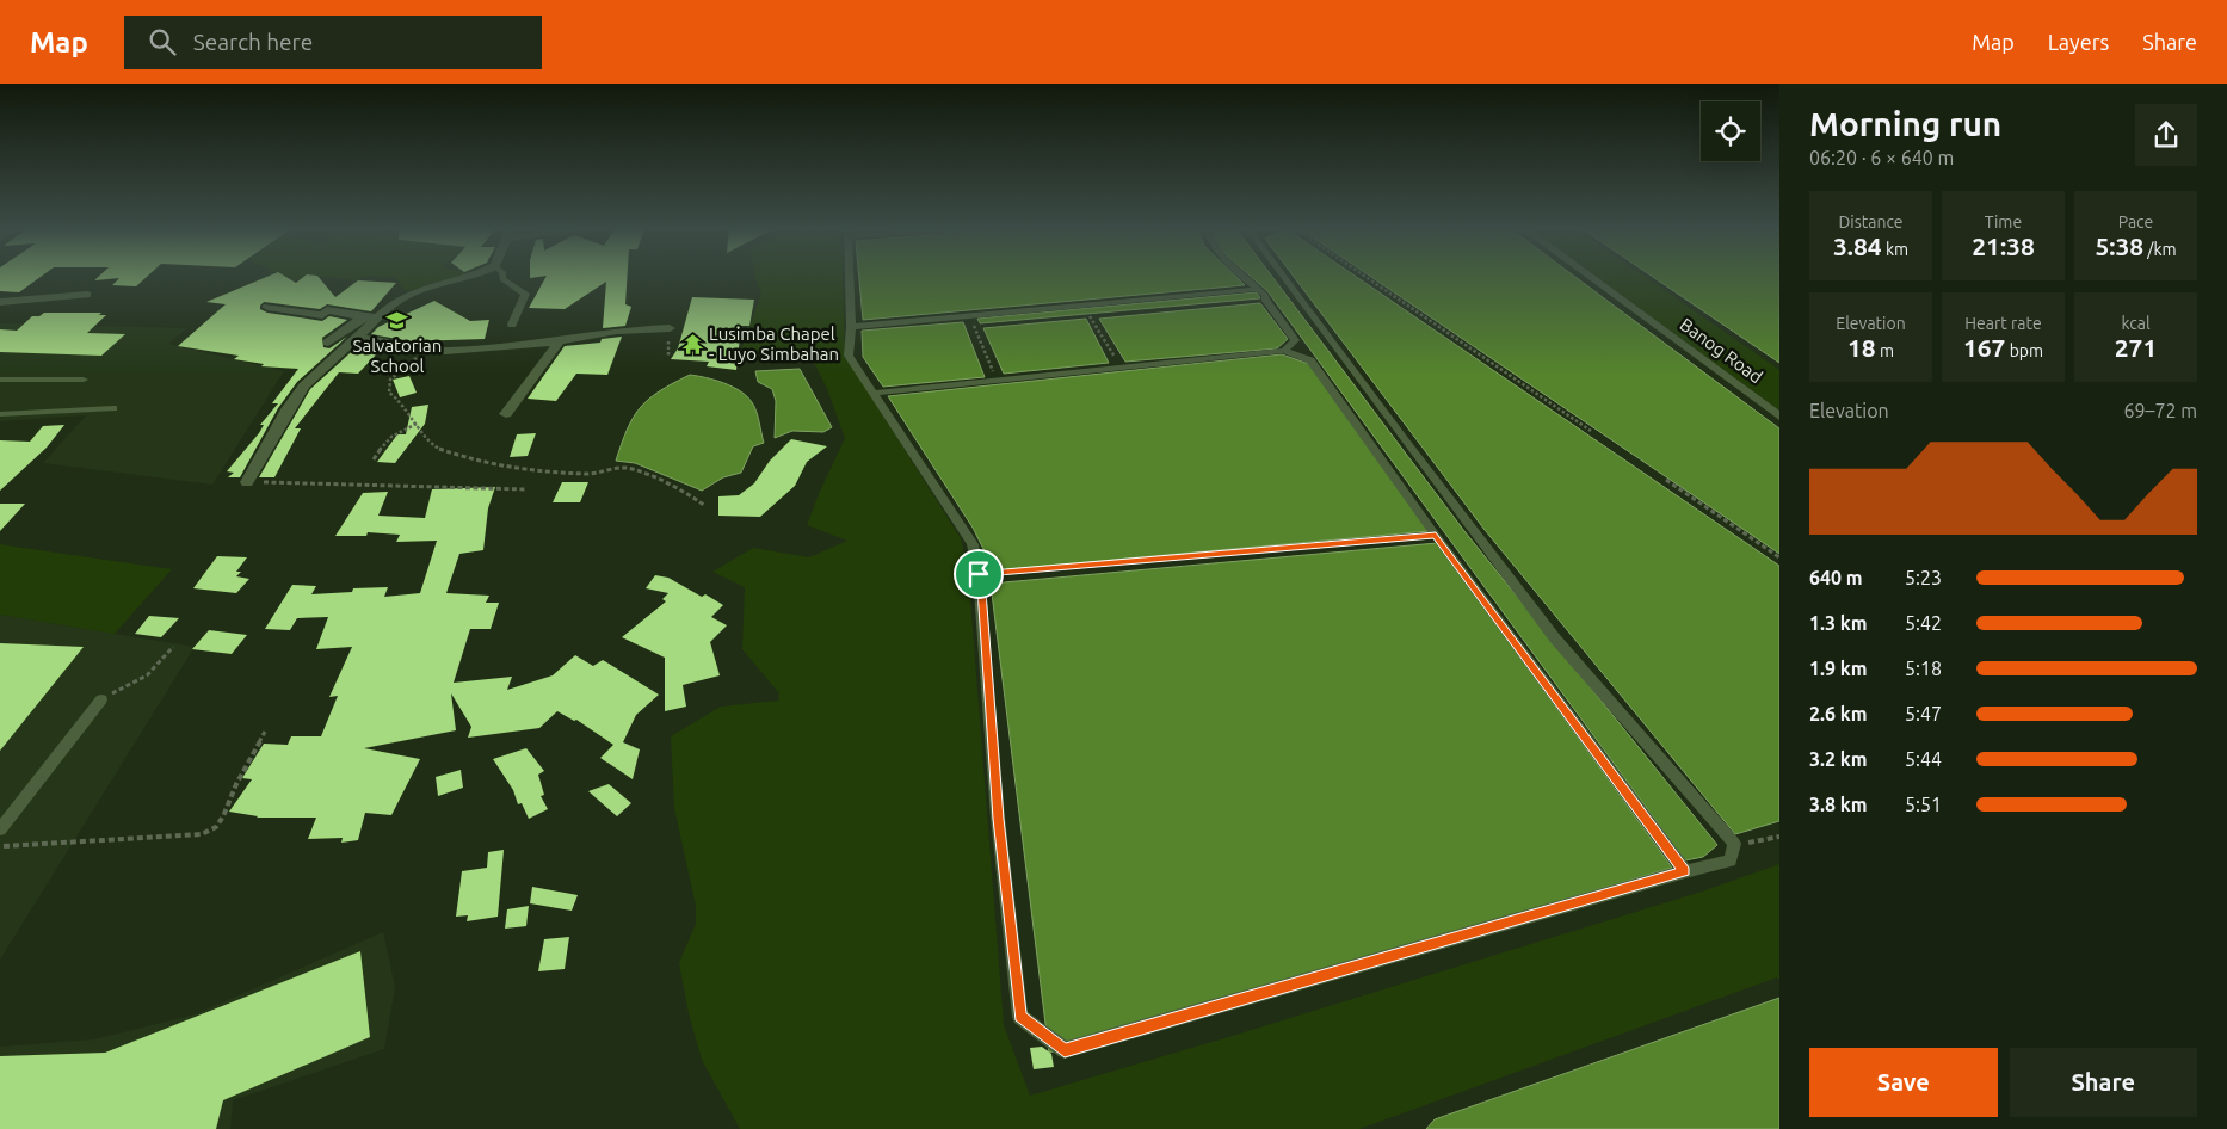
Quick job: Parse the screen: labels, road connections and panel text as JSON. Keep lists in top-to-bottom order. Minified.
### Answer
{"streets":{"street":["Banog Road"]},"places":{"school or university":["Salvatorian School"],"temple":["Lusimba Chapel - Luyo Simbahan"]},"page":{"header":"Map","search":"Search here","nav":["Map","Layers","Share"],"heading":["Morning run","06:20 · 6 × 640 m"],"stats":[["Distance","3.84 km"],["Time","21:38"],["Pace","5:38 /km"],["Elevation","18 m"],["Heart rate","167 bpm"],["kcal","271"]],"chart":["Elevation","69–72 m"],"list":[{"name":"640 m","note":"5:23"},{"name":"1.3 km","note":"5:42"},{"name":"1.9 km","note":"5:18"},{"name":"2.6 km","note":"5:47"},{"name":"3.2 km","note":"5:44"},{"name":"3.8 km","note":"5:51"}],"buttons":["Save","Share"]}}
